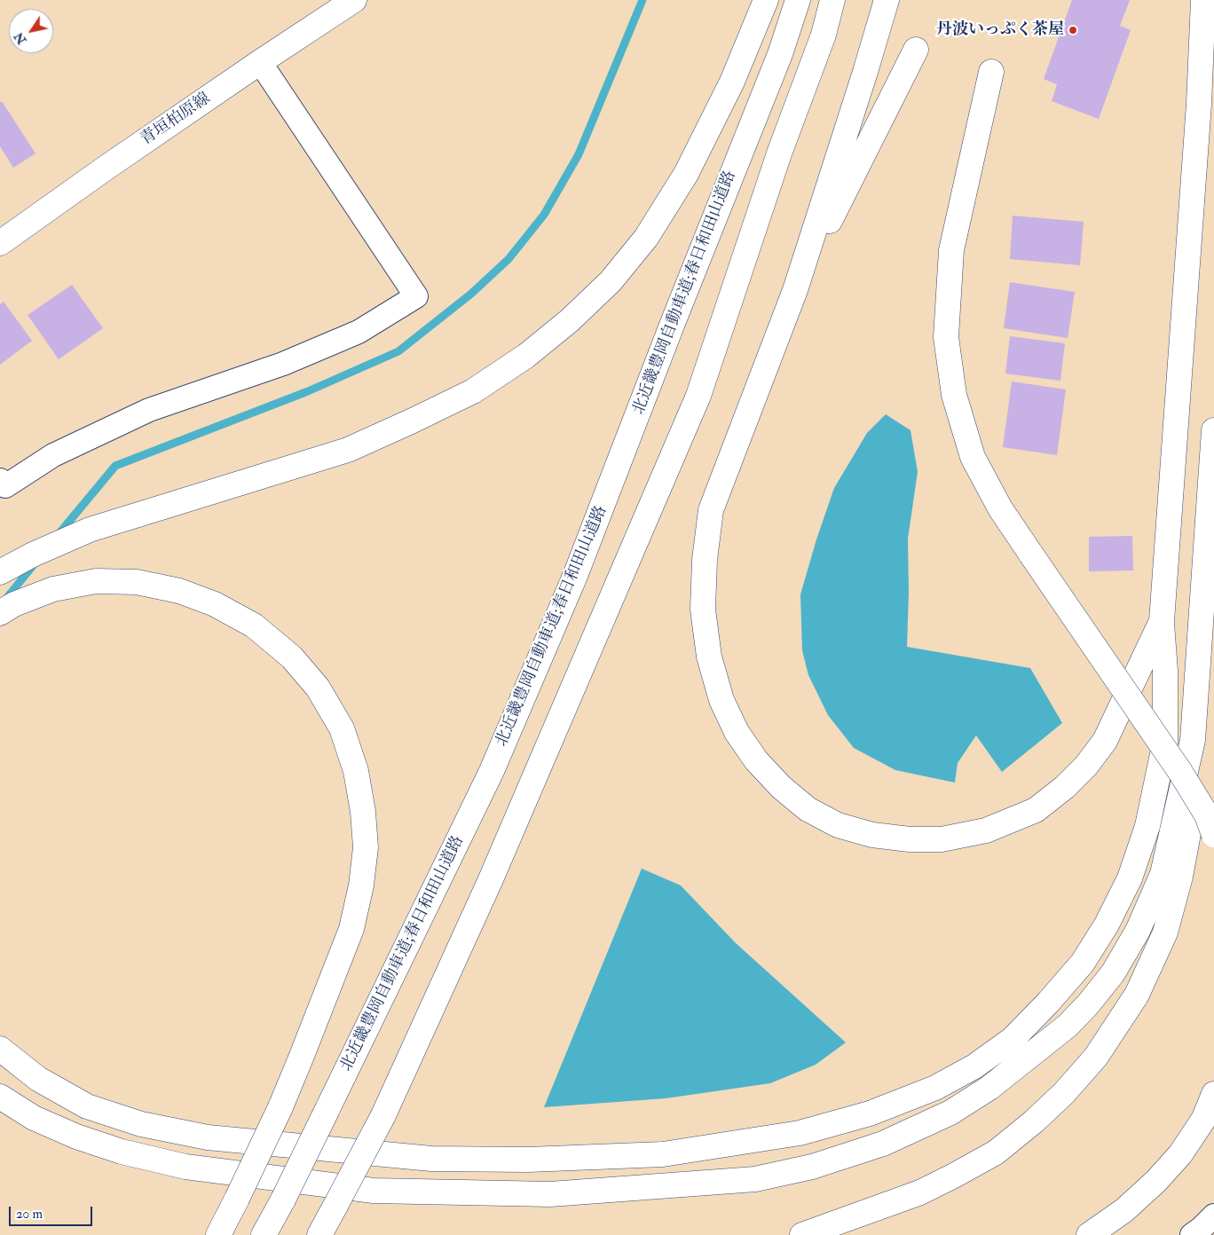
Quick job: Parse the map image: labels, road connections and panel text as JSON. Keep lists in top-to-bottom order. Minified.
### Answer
{"streets":{"main road":["青垣柏原線","北近畿豊岡自動車道;春日和田山道路"]},"places":["丹波いっぷく茶屋"],"scale_bar":"20 m","north":"bottom left"}
